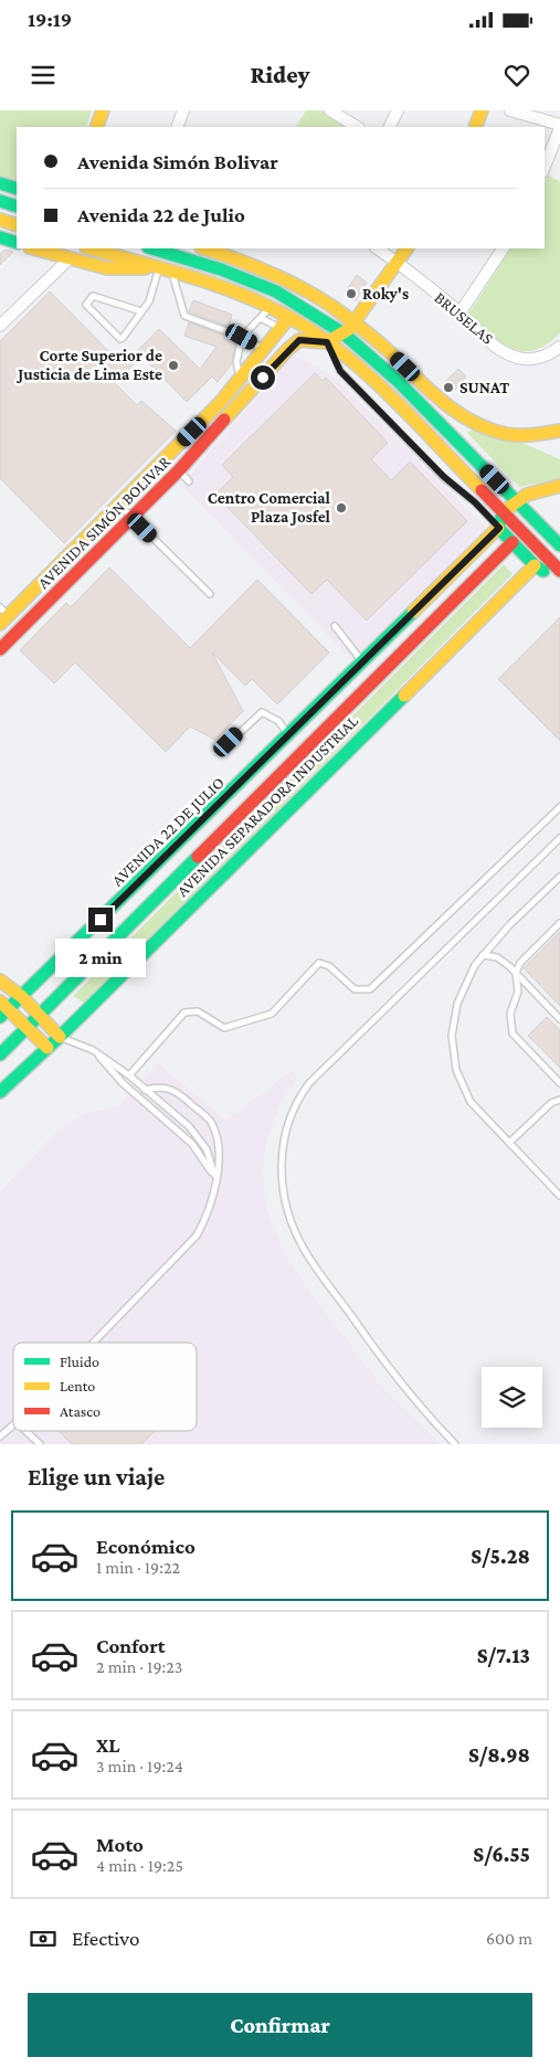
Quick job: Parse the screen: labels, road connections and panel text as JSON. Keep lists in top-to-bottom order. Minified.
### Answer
{"streets":{"main road":["AVENIDA SIMÓN BOLIVAR","AVENIDA SEPARADORA INDUSTRIAL","AVENIDA 22 DE JULIO"],"street":["BRUSELAS"]},"places":["Roky's","Corte Superior de Justicia de Lima Este","SUNAT","Centro Comercial Plaza Josfel"],"legend":["Fluido","Lento","Atasco"],"page":{"status":"19:19","header":"Ridey","banner":["Avenida Simón Bolivar","Avenida 22 de Julio"],"bubble":"2 min","heading":"Elige un viaje","list":[{"name":"Económico","note":"1 min · 19:22","value":"S/5.28"},{"name":"Confort","note":"2 min · 19:23","value":"S/7.13"},{"name":"XL","note":"3 min · 19:24","value":"S/8.98"},{"name":"Moto","note":"4 min · 19:25","value":"S/6.55"}],"pay":["Efectivo","600 m"],"buttons":"Confirmar"}}
